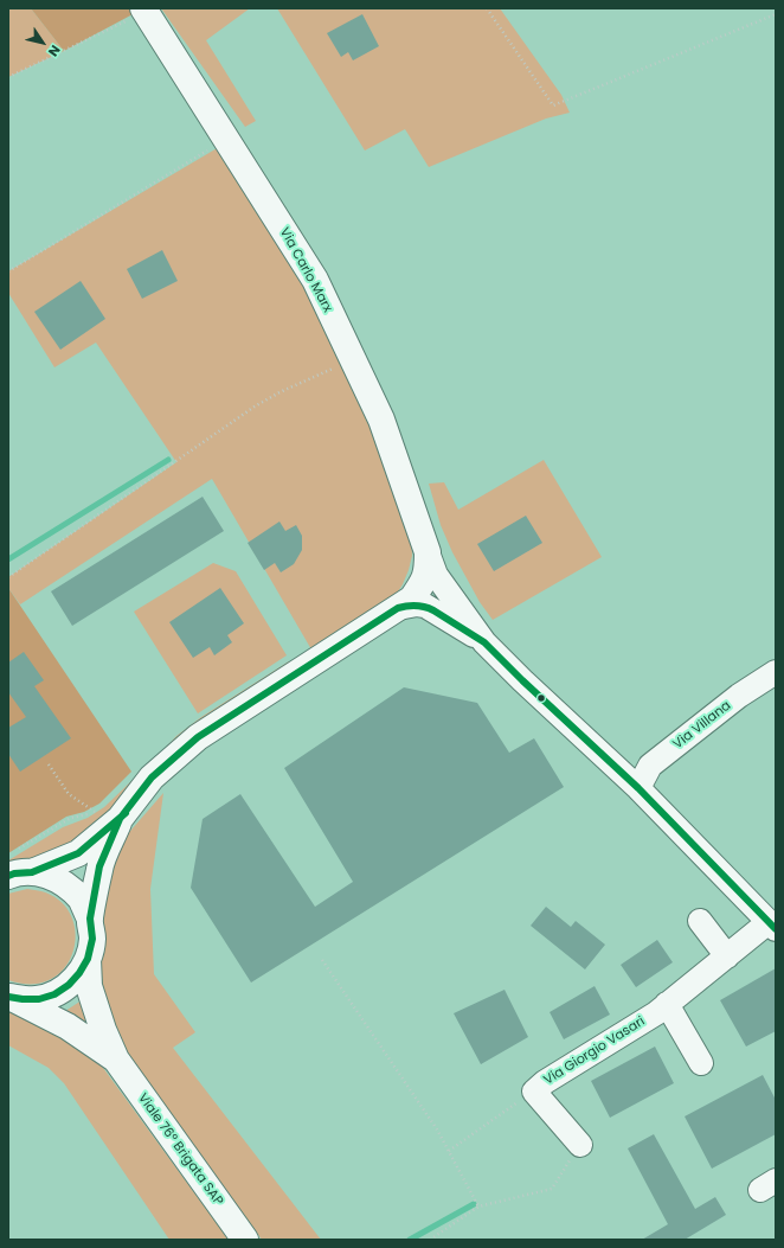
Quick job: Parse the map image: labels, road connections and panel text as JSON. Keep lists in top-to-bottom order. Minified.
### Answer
{"streets":{"street":["Via Carlo Marx","Via Villana","Via Giorgio Vasari","Viale 76° Brigata SAP"]},"north":"bottom right"}
